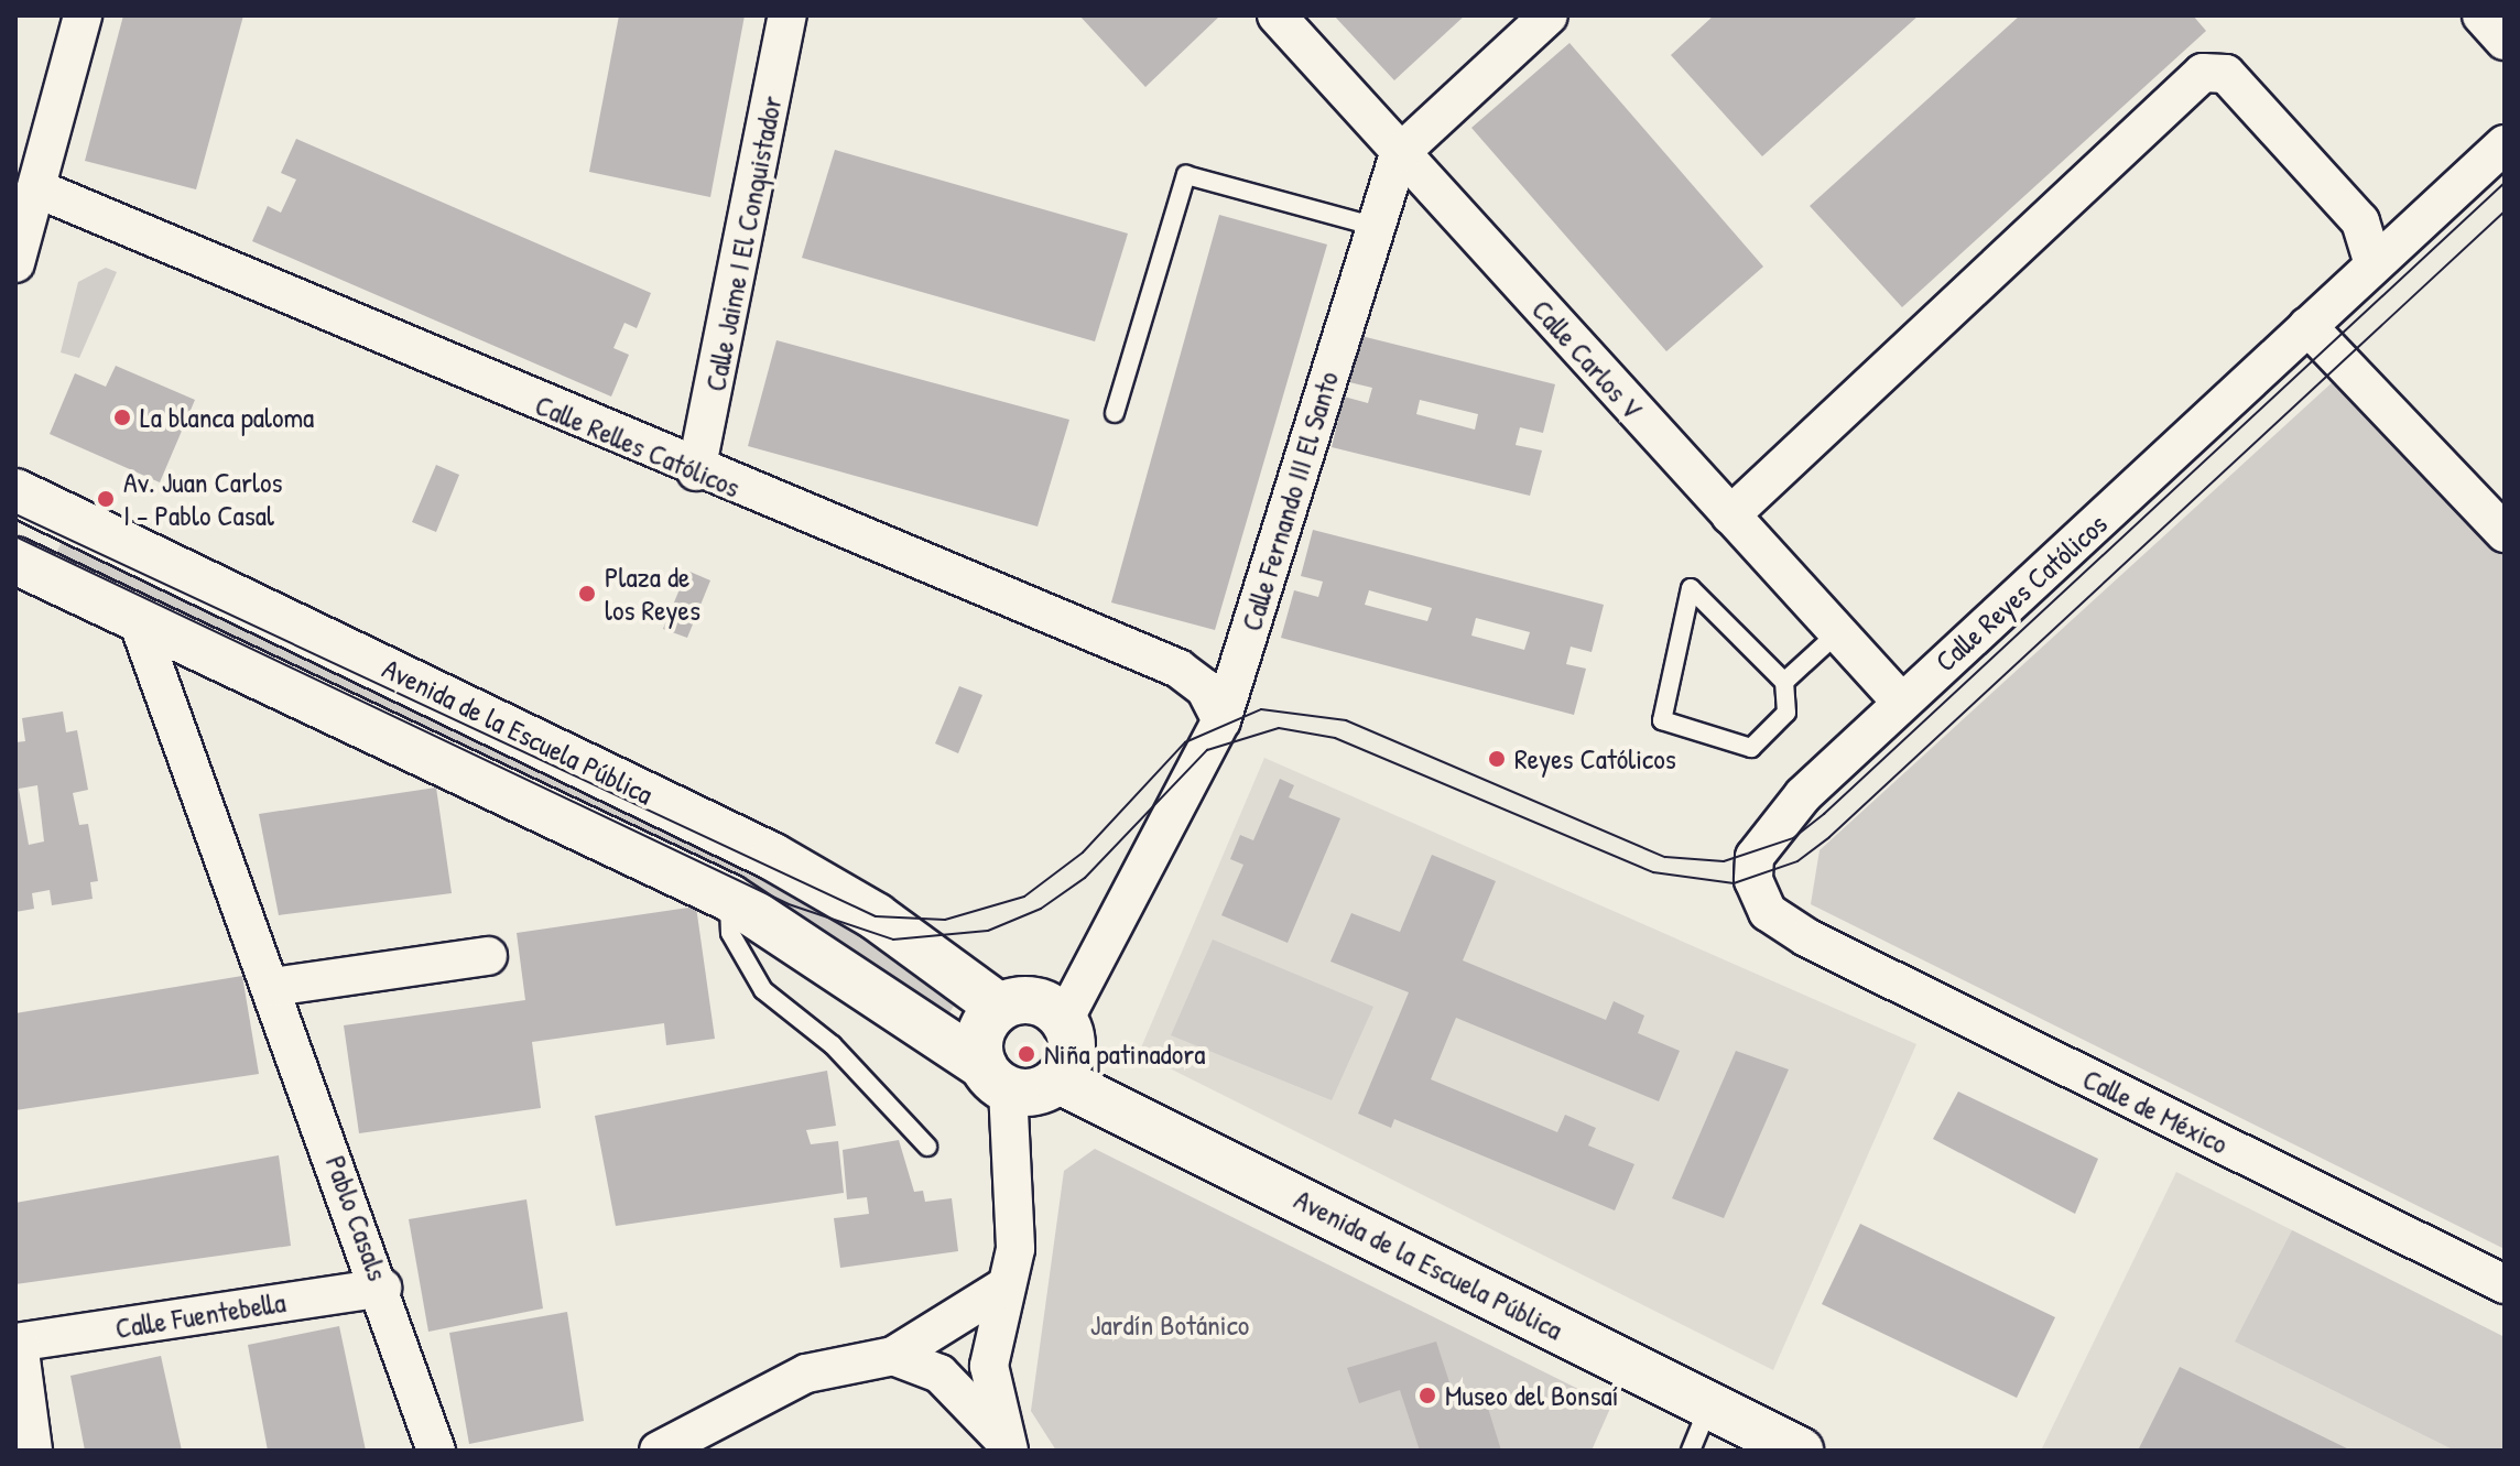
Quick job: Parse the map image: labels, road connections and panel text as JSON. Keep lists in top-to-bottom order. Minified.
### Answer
{"streets":{"street":["Calle Jaime I El Conquistador","Calle Carlos V","Calle Relles Católicos","Calle Fernando III El Santo","Calle Reyes Católicos","Avenida de la Escuela Pública","Calle de México","Pablo Casals","Calle Fuentebella"]},"crossings":[["Calle Jaime I El Conquistador","Calle Relles Católicos"],["Calle Carlos V","Calle Fernando III El Santo"],["Calle Carlos V","Calle Reyes Católicos"],["Calle Relles Católicos","Calle Fernando III El Santo"],["Calle Fernando III El Santo","Avenida de la Escuela Pública"],["Calle Reyes Católicos","Calle de México"],["Avenida de la Escuela Pública","Pablo Casals"],["Pablo Casals","Calle Fuentebella"]],"parks":["Jardín Botánico"],"places":["La blanca paloma","Av. Juan Carlos I - Pablo Casal","Plaza de los Reyes","Reyes Católicos","Niña patinadora","Museo del Bonsaí"]}
